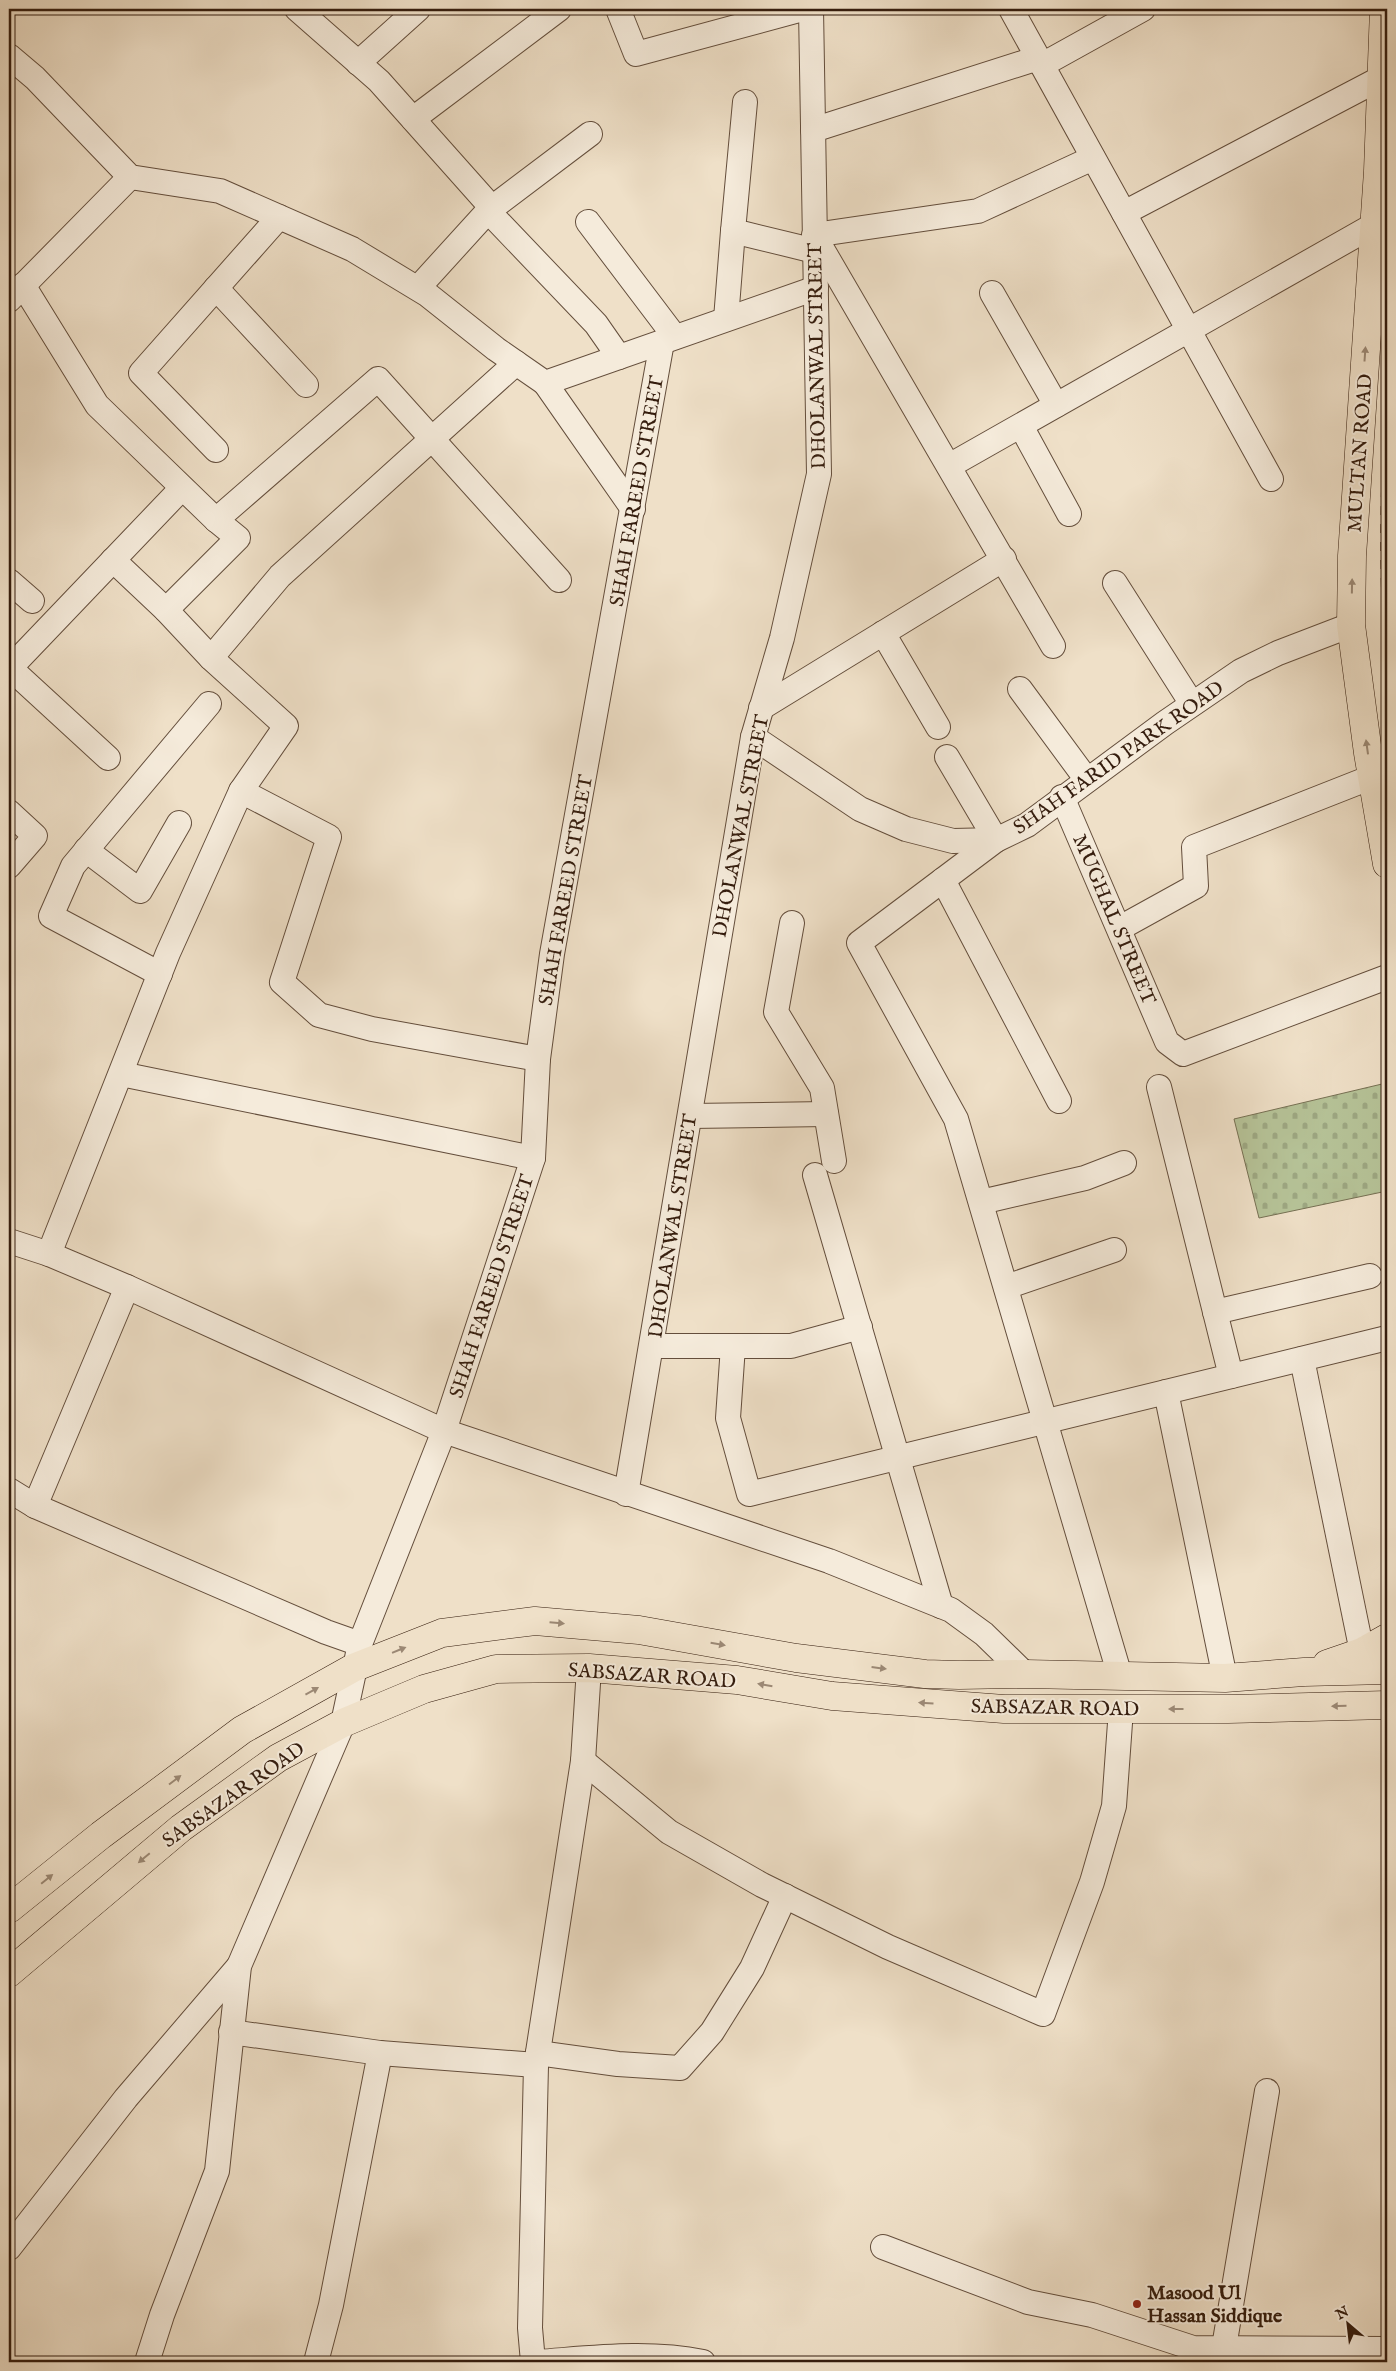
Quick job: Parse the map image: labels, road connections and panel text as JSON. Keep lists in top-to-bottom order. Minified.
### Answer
{"streets":{"main road":["MULTAN ROAD","SABSAZAR ROAD"],"street":["DHOLANWAL STREET","SHAH FAREED STREET","SHAH FARID PARK ROAD","MUGHAL STREET"]},"crossings":[["DHOLANWAL STREET","SHAH FARID PARK ROAD"],["MULTAN ROAD","SHAH FARID PARK ROAD"],["SHAH FAREED STREET","SABSAZAR ROAD"],["SHAH FARID PARK ROAD","MUGHAL STREET"]],"one_way":["MULTAN ROAD"],"places":["Masood Ul Hassan Siddique"],"north":"top left"}
